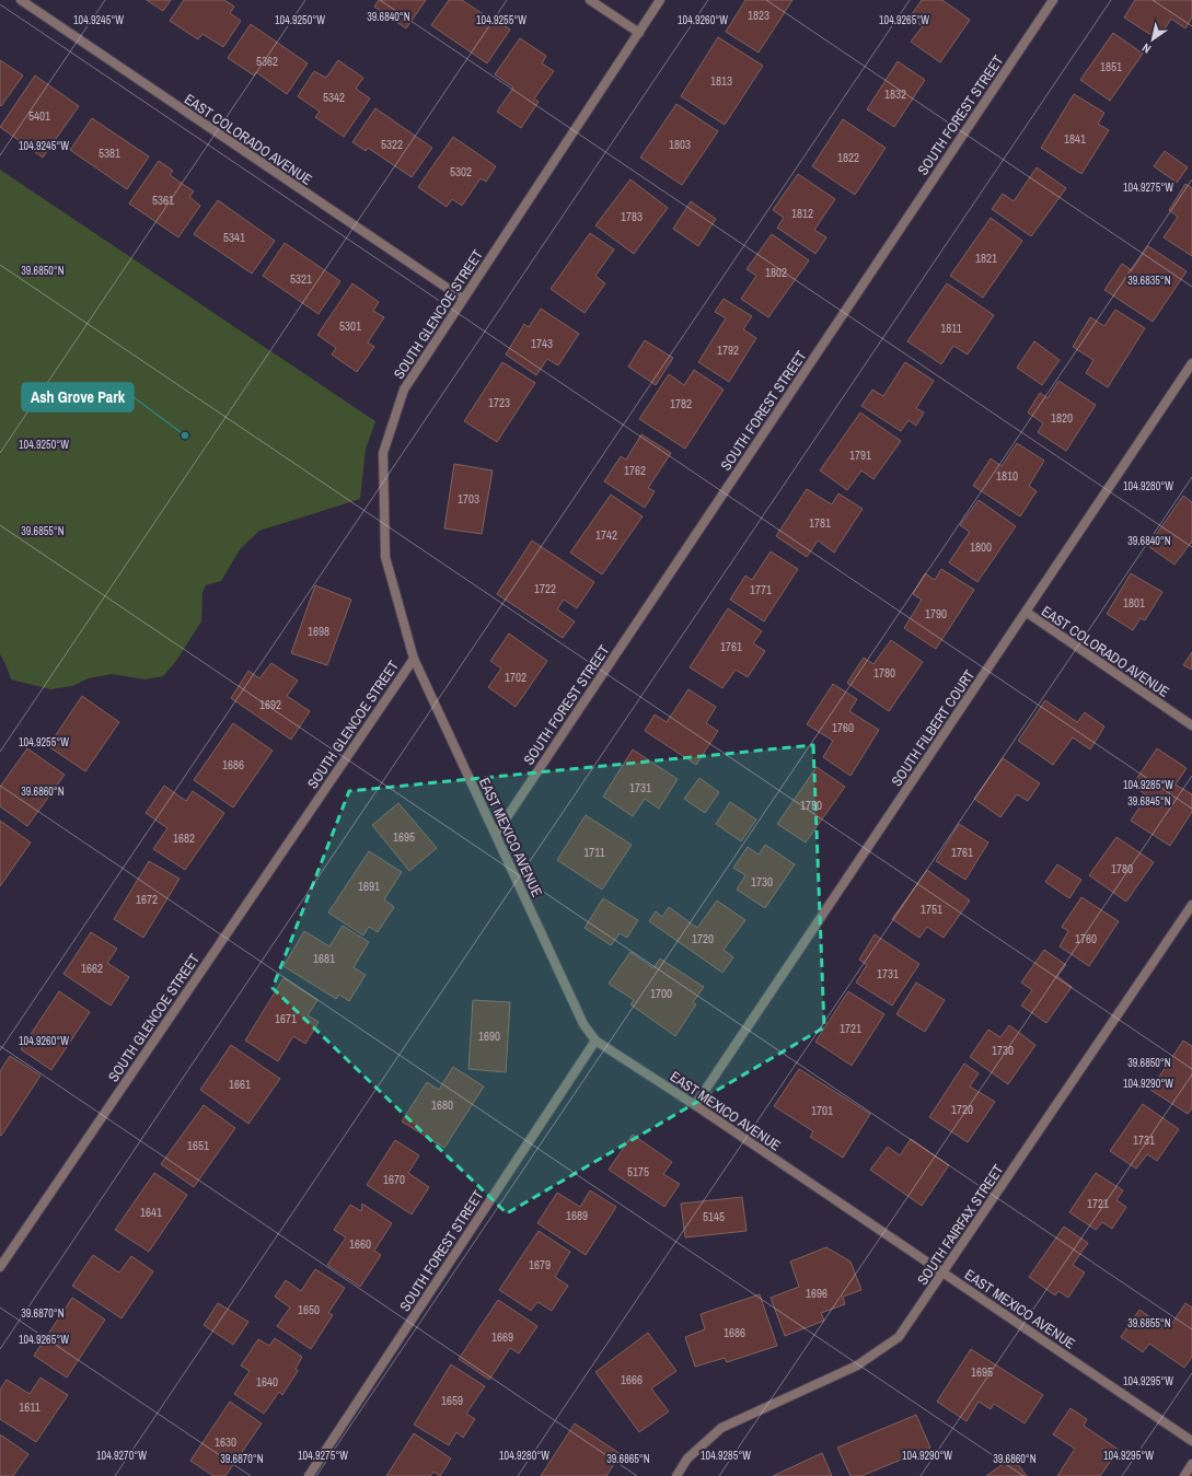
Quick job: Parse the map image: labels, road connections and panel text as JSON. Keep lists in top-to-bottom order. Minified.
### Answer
{"streets":{"street":["SOUTH FOREST STREET","EAST COLORADO AVENUE","SOUTH GLENCOE STREET","SOUTH FILBERT COURT","EAST MEXICO AVENUE","SOUTH FAIRFAX STREET"]},"crossings":[["SOUTH FOREST STREET","EAST MEXICO AVENUE"],["EAST COLORADO AVENUE","SOUTH GLENCOE STREET"],["EAST COLORADO AVENUE","SOUTH FILBERT COURT"],["SOUTH GLENCOE STREET","EAST MEXICO AVENUE"],["SOUTH FILBERT COURT","EAST MEXICO AVENUE"],["EAST MEXICO AVENUE","SOUTH FAIRFAX STREET"]],"places":["Ash Grove Park"],"house_numbers":["1823","5362","1851","1813","1832","5342","5401","1841","5322","1803","5381","1822","5302","5361","1812","1783","5341","1821","1802","5321","5301","1811","1743","1792","1723","1782","1820","1791","1762","1810","1703","1781","1742","1800","1722","1771","1801","1790","1698","1761","1780","1702","1692","1760","1686","1731","1750","1695","1682","1711","1761","1780","1730","1691","1672","1751","1720","1760","1681","1662","1731","1700","1671","1721","1690","1730","1661","1680","1720","1701","1731","1651","5175","1670","1721","1641","1689","5145","1660","1679","1696","1650","1686","1669","1695","1666","1640","1659","1611","1630"],"north":"bottom left","coordinates":["39.6840°N","104.9245°W","104.9250°W","104.9255°W","104.9260°W","104.9265°W","104.9275°W","39.6850°N","39.6835°N","104.9280°W","39.6855°N","104.9285°W","39.6860°N","39.6845°N","104.9290°W","39.6870°N","104.9295°W","104.9270°W","39.6865°N"]}
